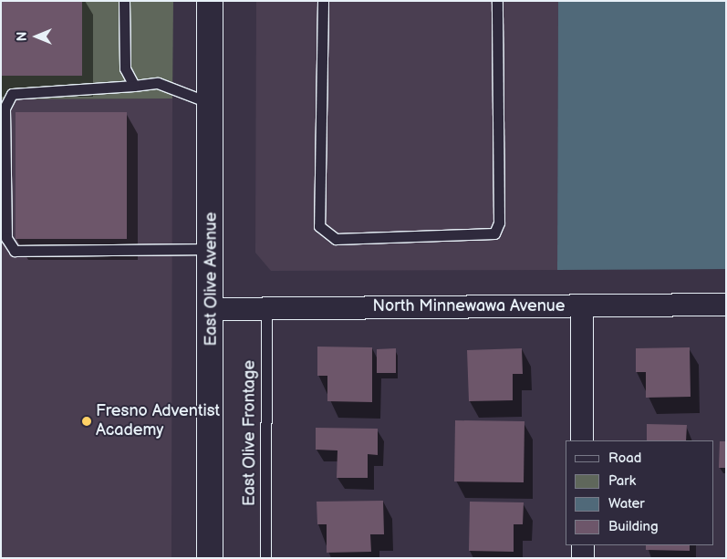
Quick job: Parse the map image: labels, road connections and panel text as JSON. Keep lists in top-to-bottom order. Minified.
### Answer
{"streets":{"main road":["East Olive Avenue"],"street":["North Minnewawa Avenue"],"lane":["East Olive Frontage"]},"crossings":[["East Olive Avenue","North Minnewawa Avenue"],["North Minnewawa Avenue","East Olive Frontage"]],"places":["Fresno Adventist Academy"],"legend":["Road","Park","Water","Building"],"north":"left"}
